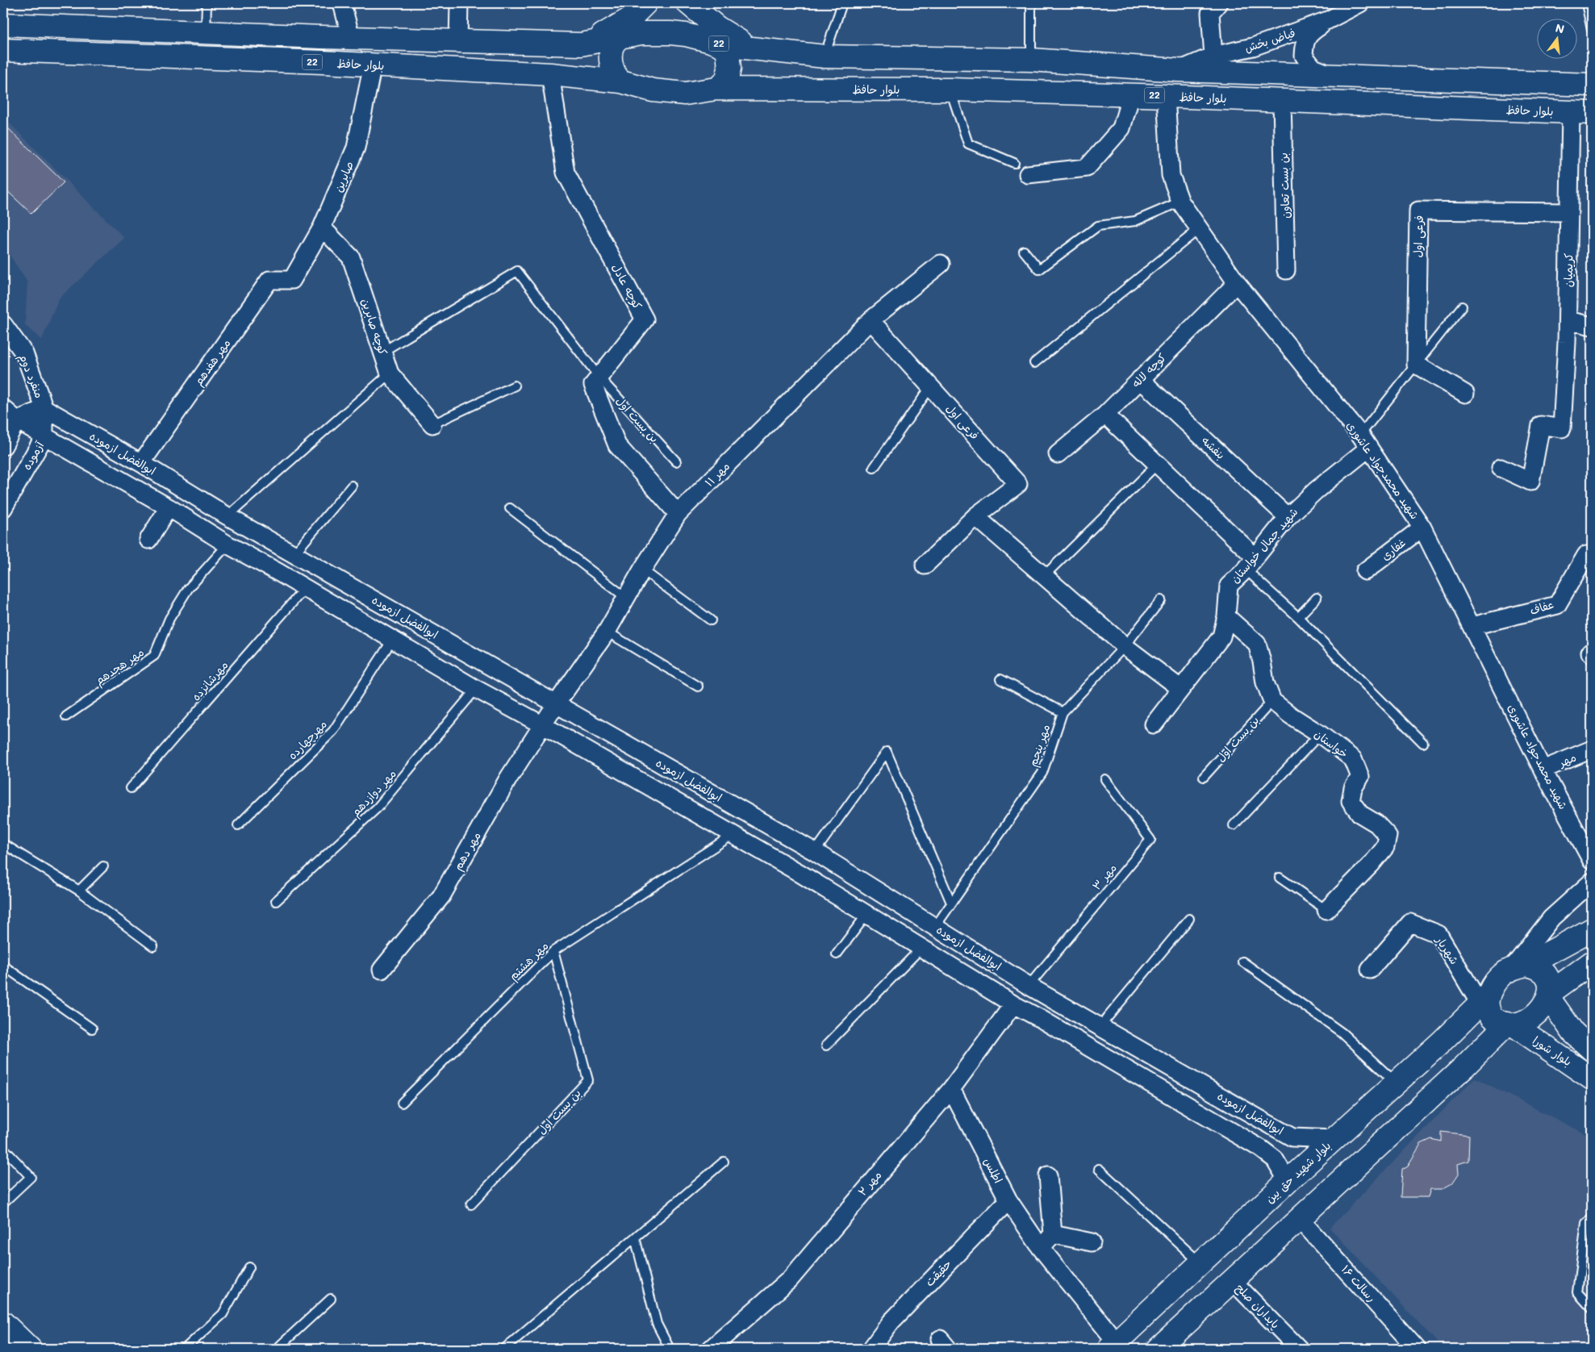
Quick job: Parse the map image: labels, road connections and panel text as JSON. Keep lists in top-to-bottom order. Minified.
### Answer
{"streets":{"main road":["22","بلوار حافظ","بلوار شورا","بلوار شهید حق بین"],"street":["فیاض بخش","صابرین","بن‌ بست تعاون","فرعی اول","کریمیان","کوچه عادل","کوچه صابرین","مهر هفدهم","کوچه لاله","منفرد دوم","بنفشه","ابوالفضل ازموده","آزموده","شهید محمدجواد عاشوری","مهر ۱۱","شهید جمال خواستان","غفاری","عفاف","خواستان","مهر","مهر دهم","شهریار","اطلس","مهر ۲","حقیقت","رسالت ۱۶","پایداران صلح"],"lane":["بن بست اول","مهر هجدهم","مهرشانزده","مهرچهارده","مهر پنجم","مهر دوازدهم","مهر ۳","مهر هشتم"]},"crossings":[["فیاض بخش","22"],["22","بلوار حافظ"],["بلوار حافظ","صابرین"],["بلوار حافظ","بن‌ بست تعاون"],["بلوار حافظ","کریمیان"],["بلوار حافظ","کوچه عادل"],["بلوار حافظ","شهید محمدجواد عاشوری"],["صابرین","کوچه صابرین"],["صابرین","مهر هفدهم"],["فرعی اول","کریمیان"],["فرعی اول","مهر ۱۱"],["کوچه عادل","بن بست اول"],["کوچه عادل","مهر ۱۱"],["کوچه صابرین","بن بست اول"],["مهر هفدهم","ابوالفضل ازموده"],["کوچه لاله","بنفشه"],["کوچه لاله","شهید محمدجواد عاشوری"],["منفرد دوم","ابوالفضل ازموده"],["منفرد دوم","آزموده"],["بن بست اول","خواستان"],["بن بست اول","مهر هشتم"],["بنفشه","شهید جمال خواستان"],["ابوالفضل ازموده","آزموده"],["ابوالفضل ازموده","مهر ۱۱"],["ابوالفضل ازموده","مهر پنجم"],["ابوالفضل ازموده","مهر ۳"],["ابوالفضل ازموده","بلوار شهید حق بین"],["شهید محمدجواد عاشوری","شهید جمال خواستان"],["شهید محمدجواد عاشوری","غفاری"],["شهید محمدجواد عاشوری","عفاف"],["شهید محمدجواد عاشوری","مهر"],["مهر ۱۱","مهر دهم"],["شهریار","بلوار شورا"],["شهریار","بلوار شهید حق بین"],["بلوار شورا","بلوار شهید حق بین"],["اطلس","بلوار شهید حق بین"],["اطلس","مهر ۲"],["اطلس","حقیقت"]],"north":"top"}
